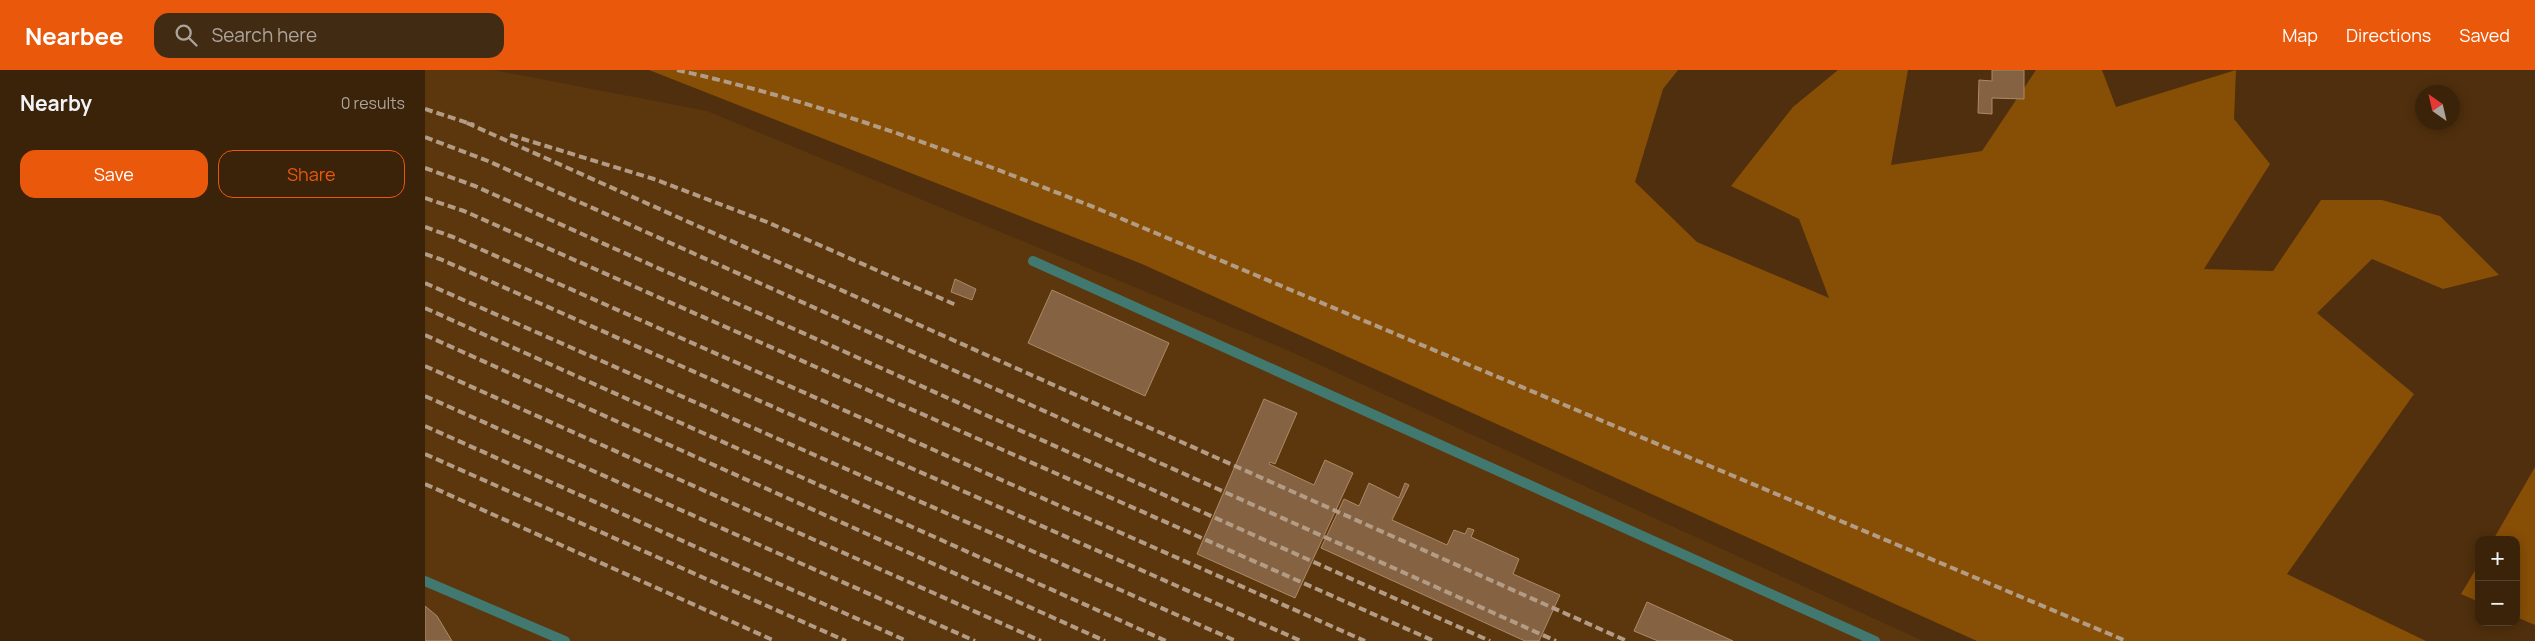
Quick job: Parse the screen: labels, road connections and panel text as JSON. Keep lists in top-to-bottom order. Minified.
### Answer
{"north":"top left","page":{"header":"Nearbee","search":"Search here","nav":["Map","Directions","Saved"],"heading":["Nearby","0 results"],"buttons":["Save","Share"],"map_buttons":["+","−"]}}
